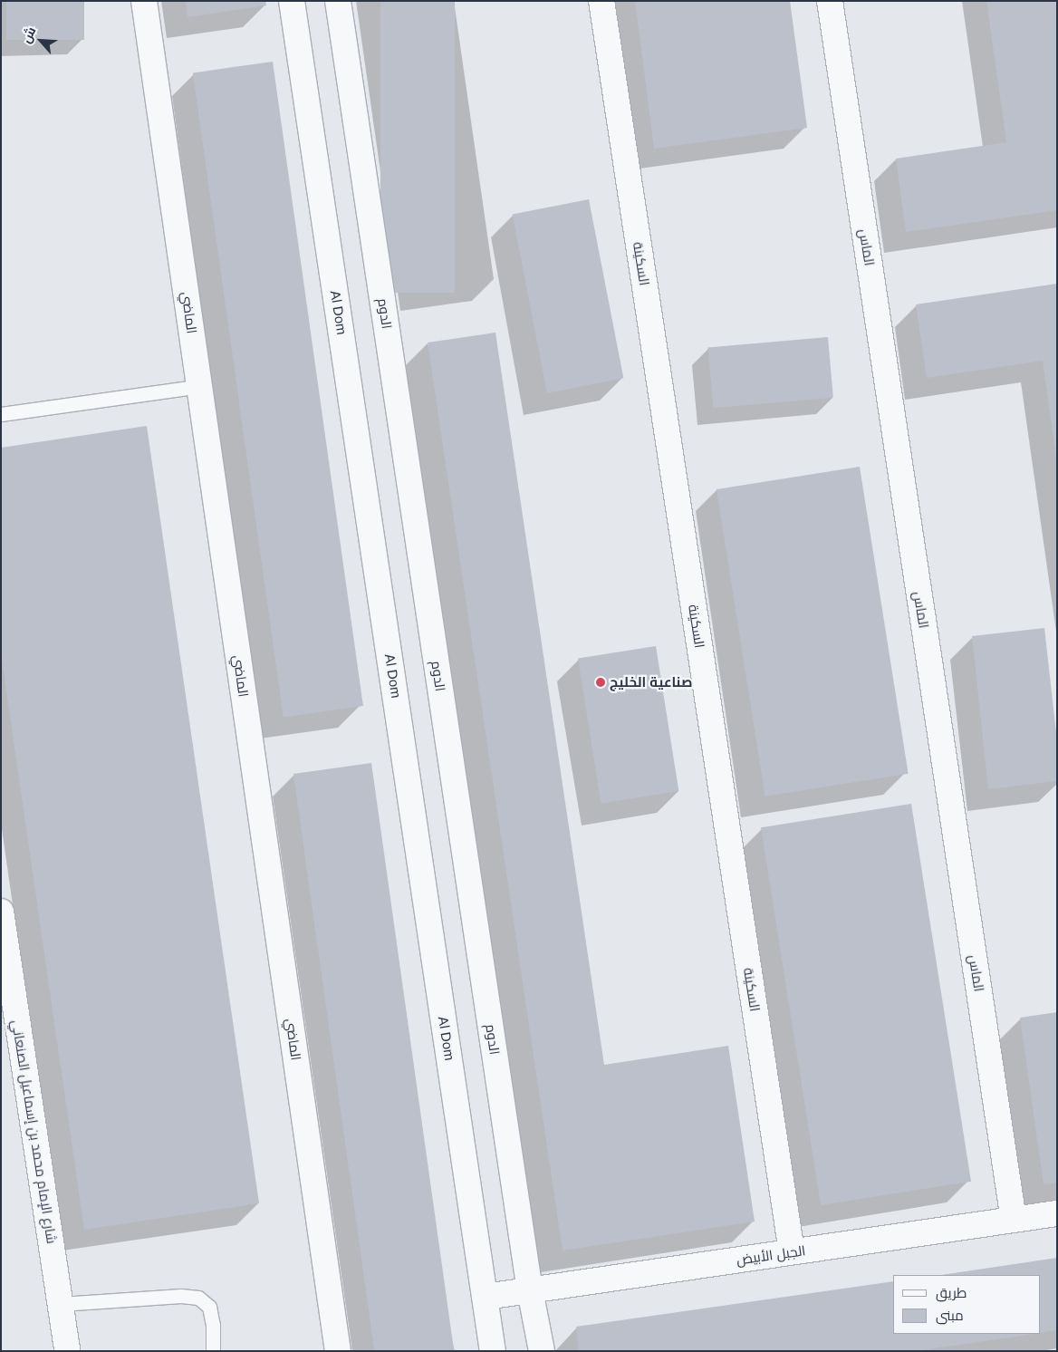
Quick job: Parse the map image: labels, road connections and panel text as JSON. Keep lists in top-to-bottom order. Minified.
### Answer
{"streets":{"street":["الماس","السكينة","الماضي","Al Dom","الدوم","شارع الإمام محمد بن إسماعيل الصنعاني","الجبل الأبيض"]},"crossings":[["الماس","الجبل الأبيض"],["السكينة","الجبل الأبيض"],["Al Dom","الجبل الأبيض"],["الدوم","الجبل الأبيض"]],"places":["صناعية الخليج"],"legend":["طريق","مبنى"],"north":"top left"}
